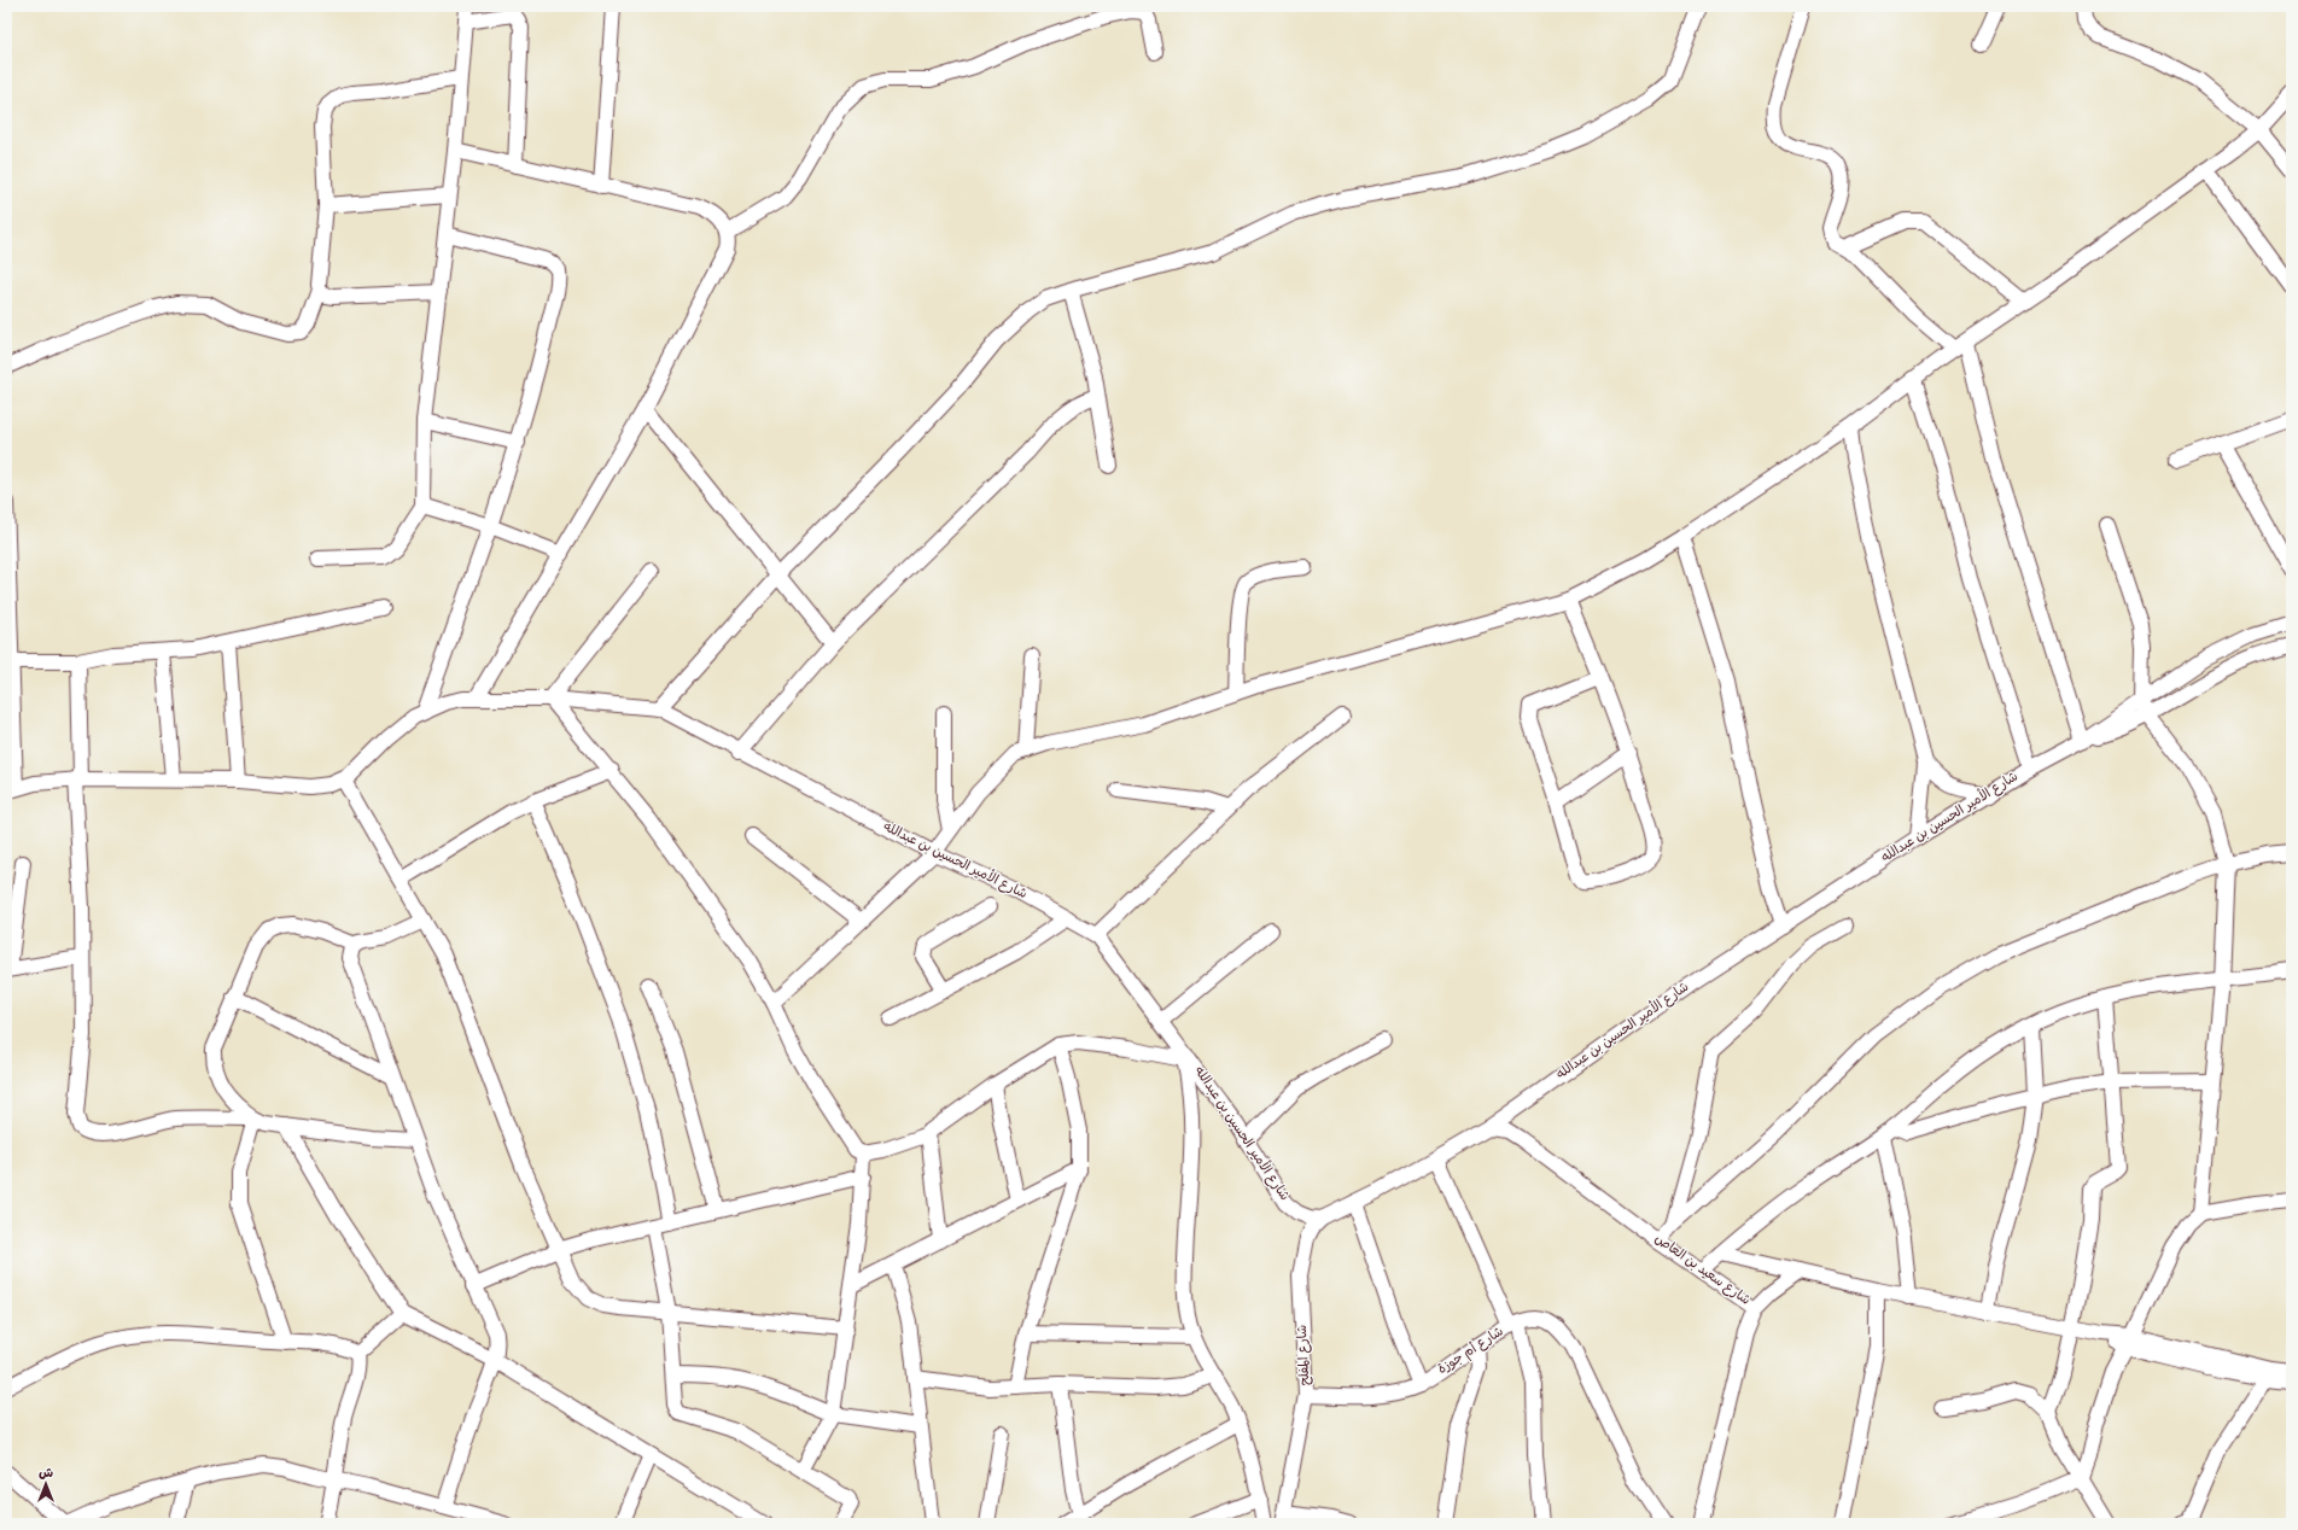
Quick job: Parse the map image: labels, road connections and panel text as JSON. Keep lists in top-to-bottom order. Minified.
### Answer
{"streets":{"street":["شارع الأمير الحسين بن عبدالله","شارع سعيد بن العاص","شارع أم جوزة","شارع المفلح"]},"crossings":[["شارع الأمير الحسين بن عبدالله","شارع سعيد بن العاص"],["شارع الأمير الحسين بن عبدالله","شارع المفلح"],["شارع أم جوزة","شارع المفلح"]],"north":"top"}
